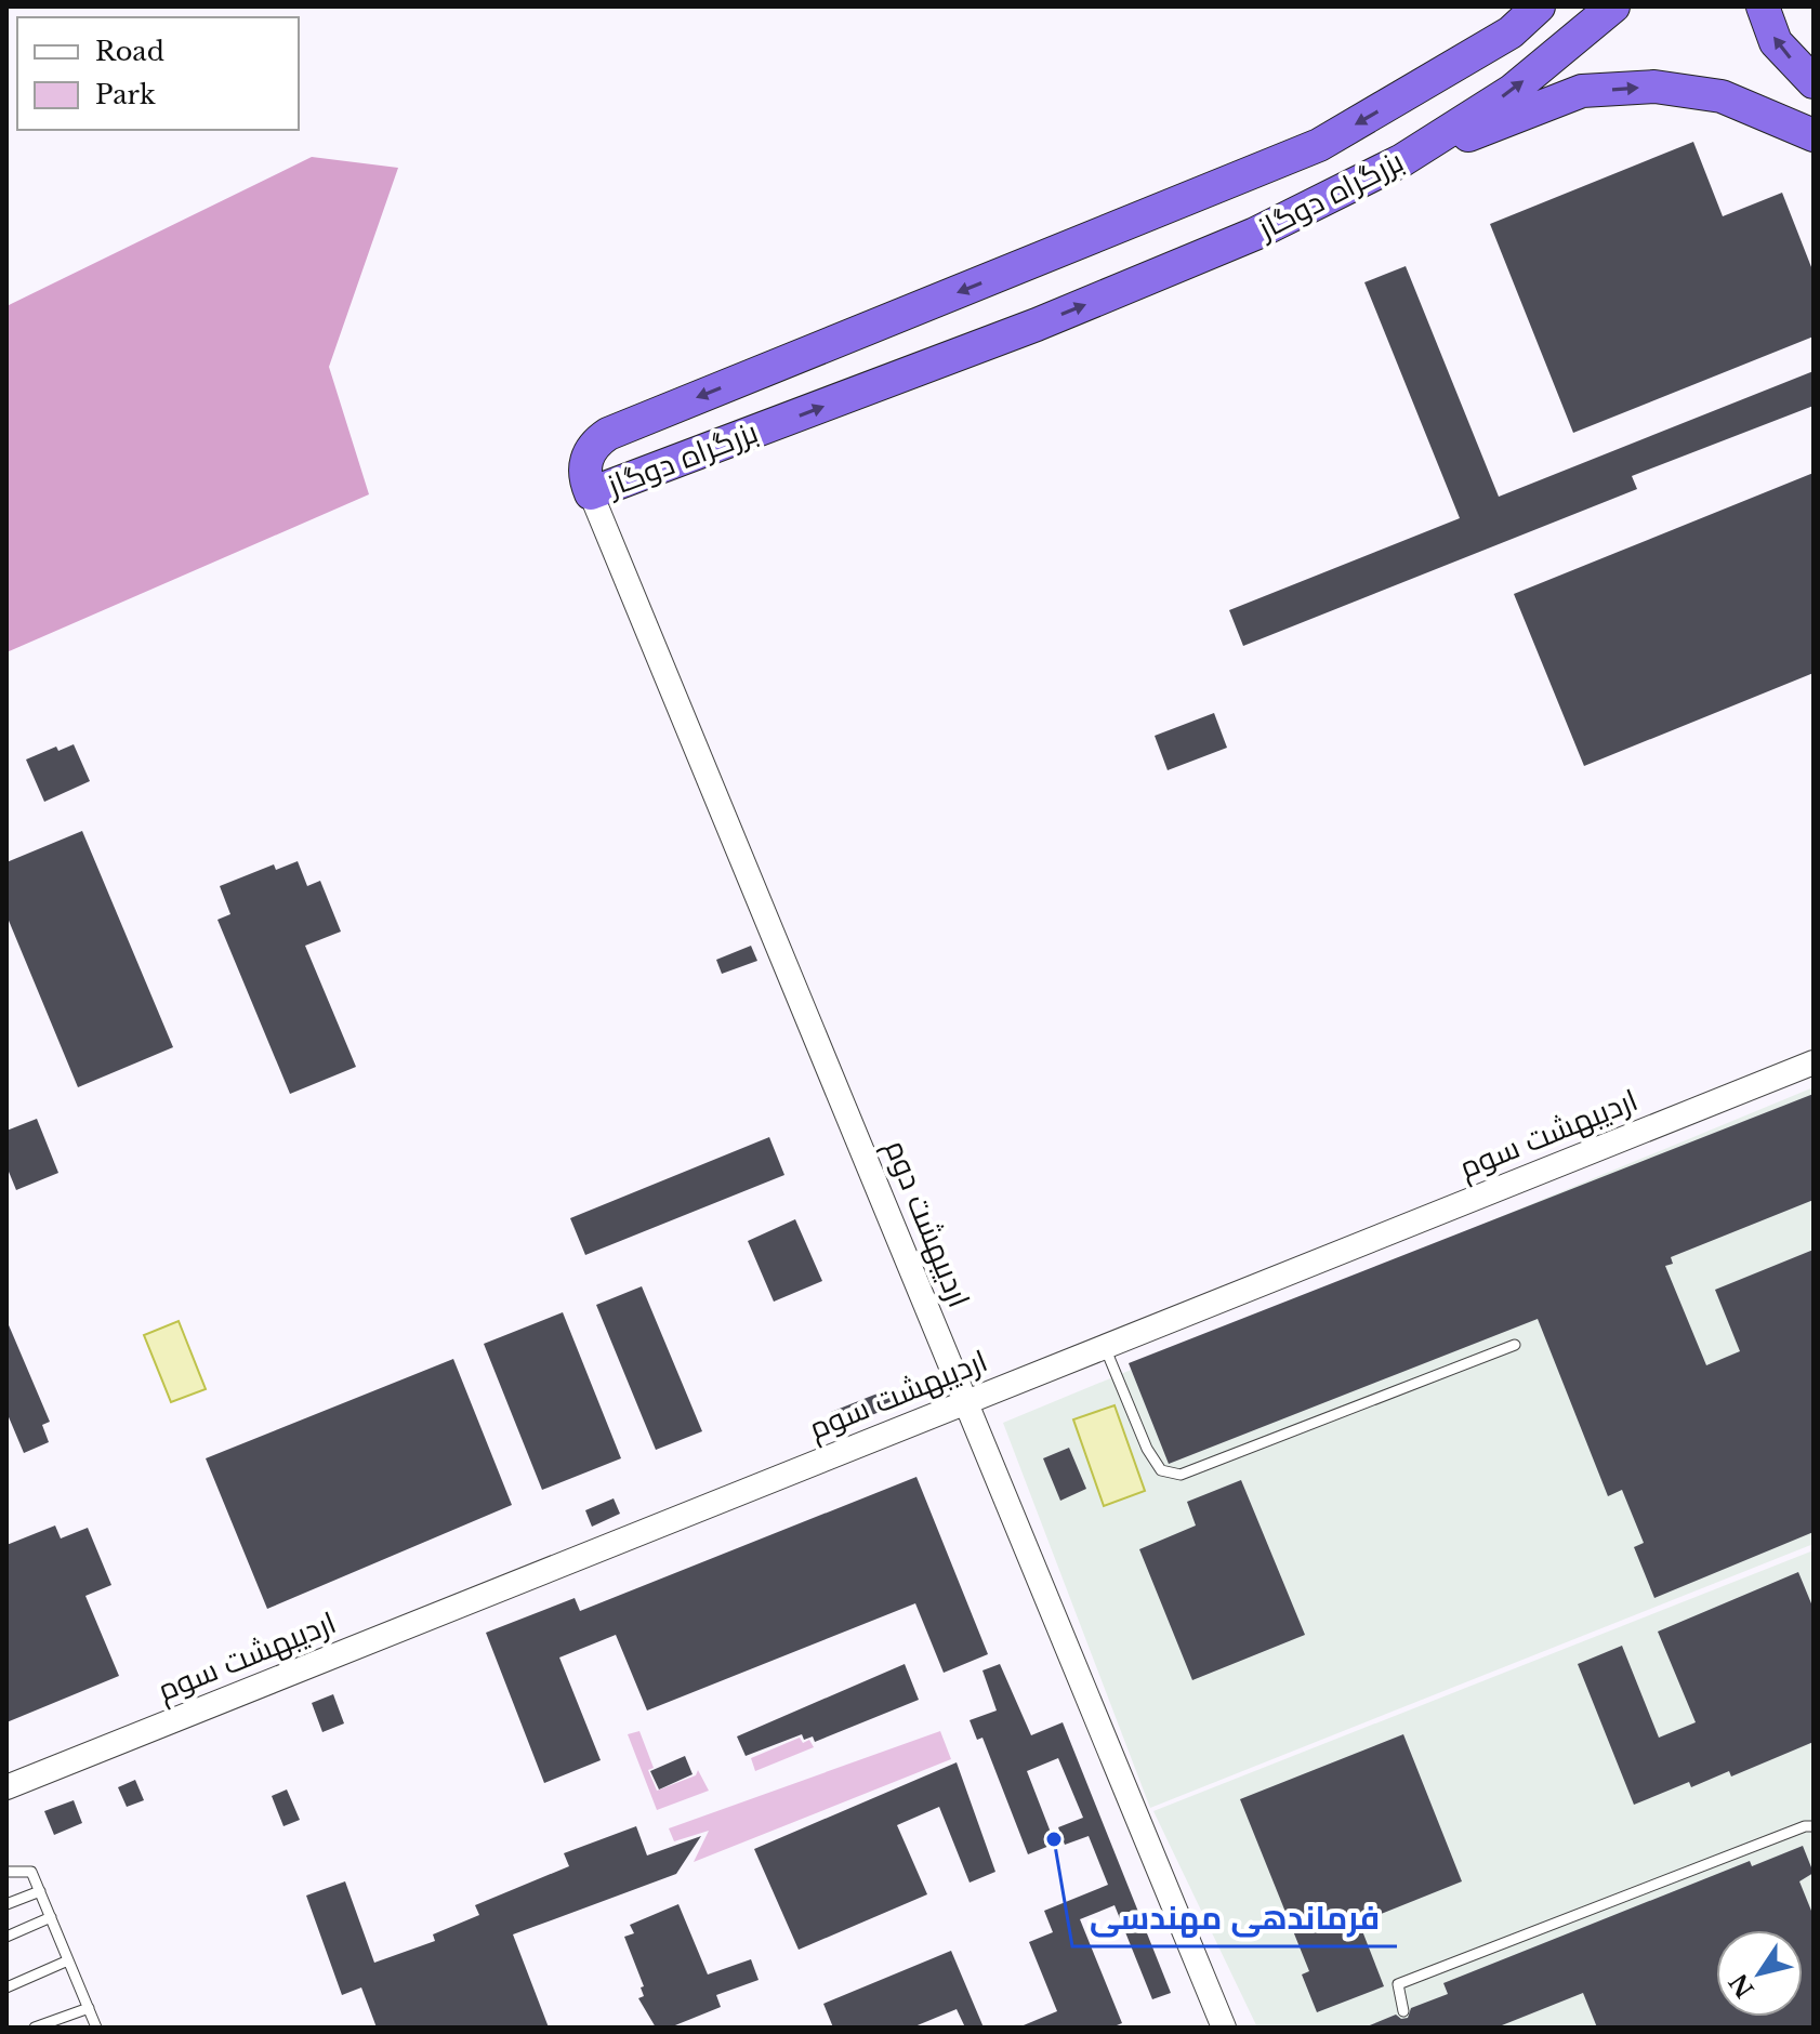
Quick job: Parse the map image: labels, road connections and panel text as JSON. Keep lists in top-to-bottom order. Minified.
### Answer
{"streets":{"highway":["بزرگراه دوگاز"],"street":["اردیبهشت سوم","اردیبهشت دوم"]},"crossings":[["بزرگراه دوگاز","اردیبهشت دوم"],["اردیبهشت سوم","اردیبهشت دوم"]],"places":["فرماندهی مهندسی"],"legend":["Road","Park"],"north":"bottom left"}
